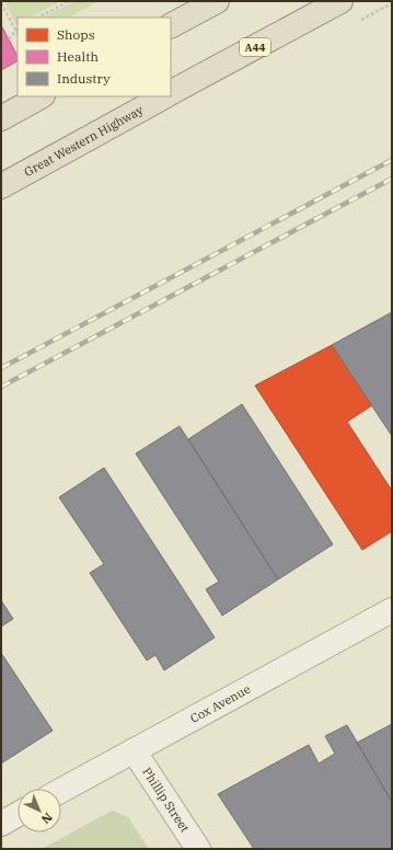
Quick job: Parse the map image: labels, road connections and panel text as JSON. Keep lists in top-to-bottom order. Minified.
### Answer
{"streets":{"highway":["A44","Great Western Highway"],"street":["Cox Avenue","Phillip Street"]},"crossings":[["Cox Avenue","Phillip Street"]],"legend":["Shops","Health","Industry"],"north":"bottom right"}
